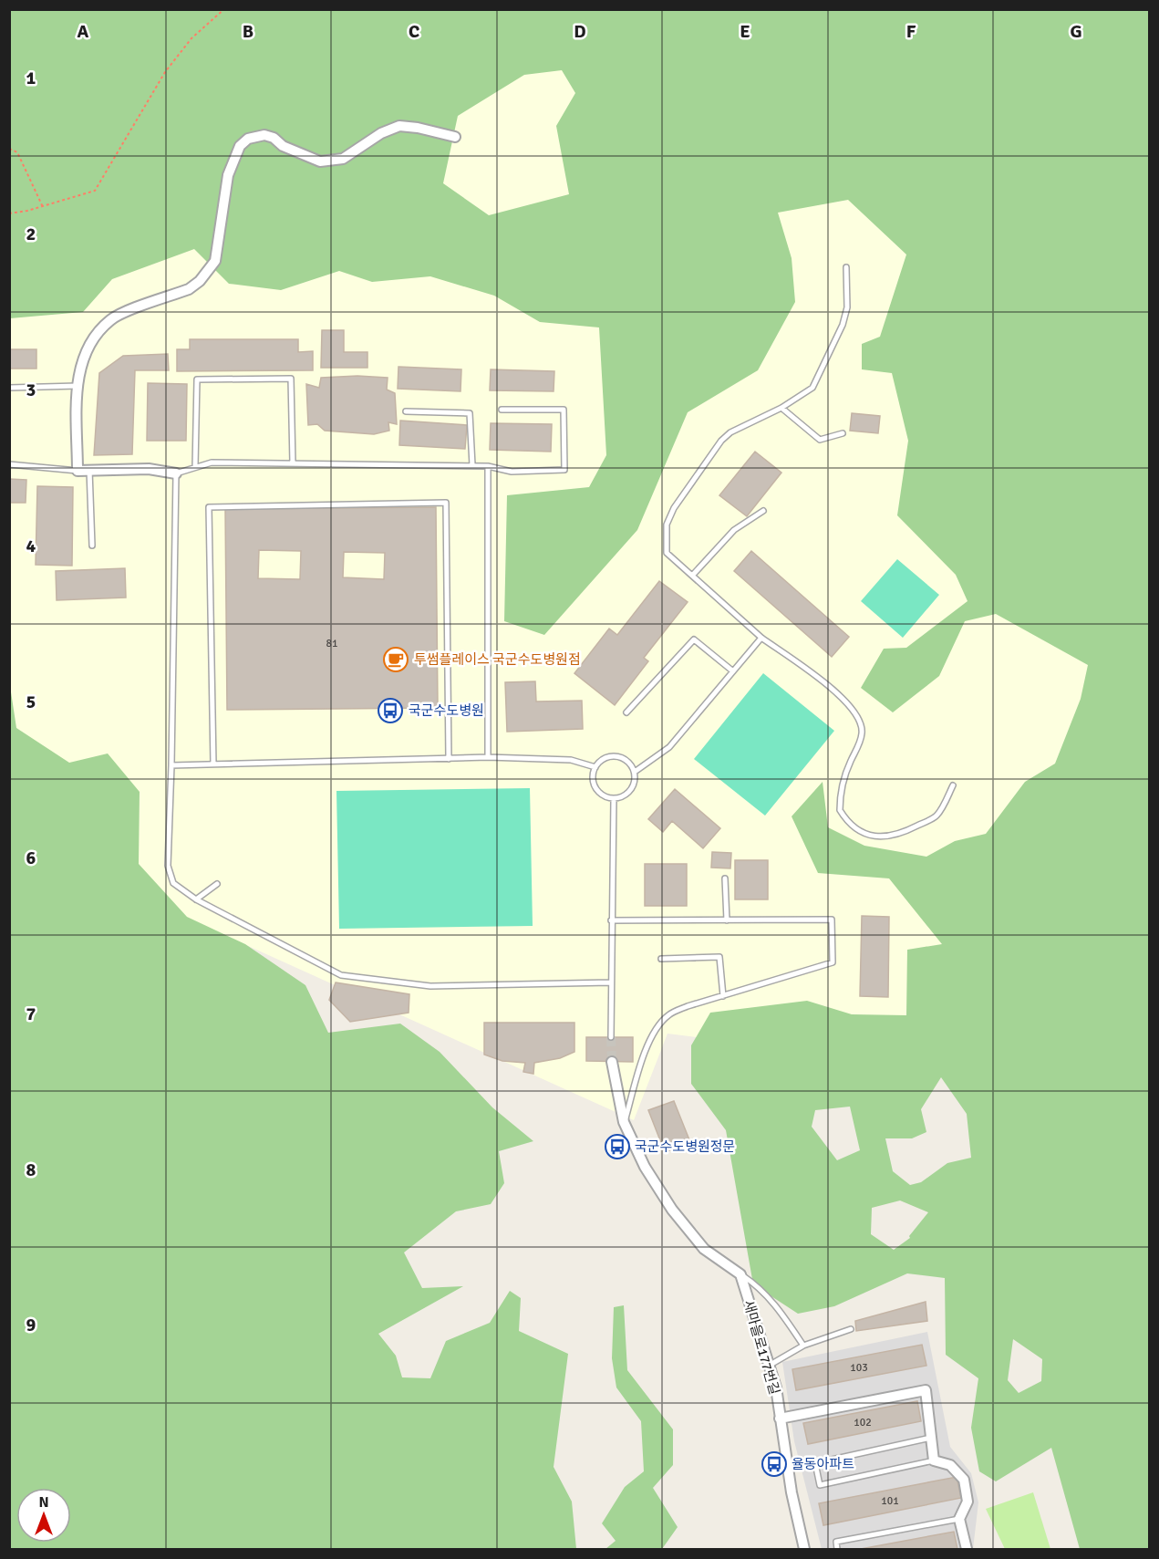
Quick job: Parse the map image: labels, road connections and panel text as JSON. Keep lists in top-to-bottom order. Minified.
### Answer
{"streets":{"street":["새마을로177번길"]},"places":{"cafe":["투썸플레이스 국군수도병원점"],"bus stop":["국군수도병원","국군수도병원정문","율동아파트"]},"house_numbers":["81","103","102","101"],"north":"top","grid":{"columns":["A","B","C","D","E","F","G"],"rows":["1","2","3","4","5","6","7","8","9"]}}
